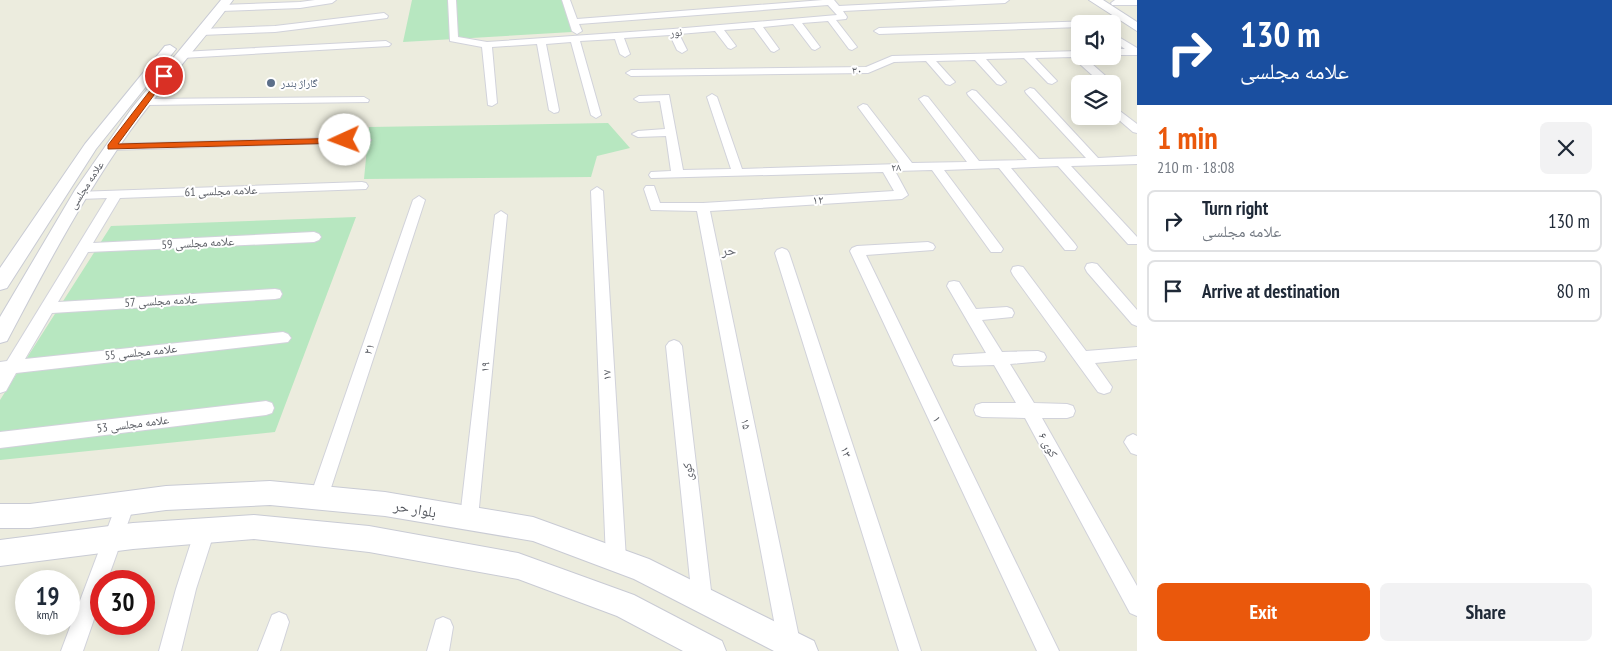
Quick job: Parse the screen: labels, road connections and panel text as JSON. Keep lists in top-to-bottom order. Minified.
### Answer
{"streets":{"main road":["علامه مجلسی","بلوار حر"],"street":["نور","۳۰","۲۸","علامه مجلسی 61","۱۲","علامه مجلسی 59","علامه مجلسی 57","۲۱","علامه مجلسی 55","۱۹","۱۷","۱","علامه مجلسی 53","۱۵","کوی ۶","۱۳","کوی"]},"crossings":[["۲۸","۱۲"],["علامه مجلسی","علامه مجلسی 61"],["۱۲","۱۵"],["۲۱","بلوار حر"],["۱۹","بلوار حر"],["۱۷","بلوار حر"],["۱۵","بلوار حر"],["کوی","بلوار حر"]],"districts":["حر"],"places":["گاراژ بندر"],"page":{"turn":["130 m","علامه مجلسی"],"heading":["1 min","210 m · 18:08"],"list":[{"name":"Turn right","note":"علامه مجلسی","value":"130 m"},{"name":"Arrive at destination","value":"80 m"}],"speed":"19 km/h","limit":"30","buttons":["Exit","Share"]}}
